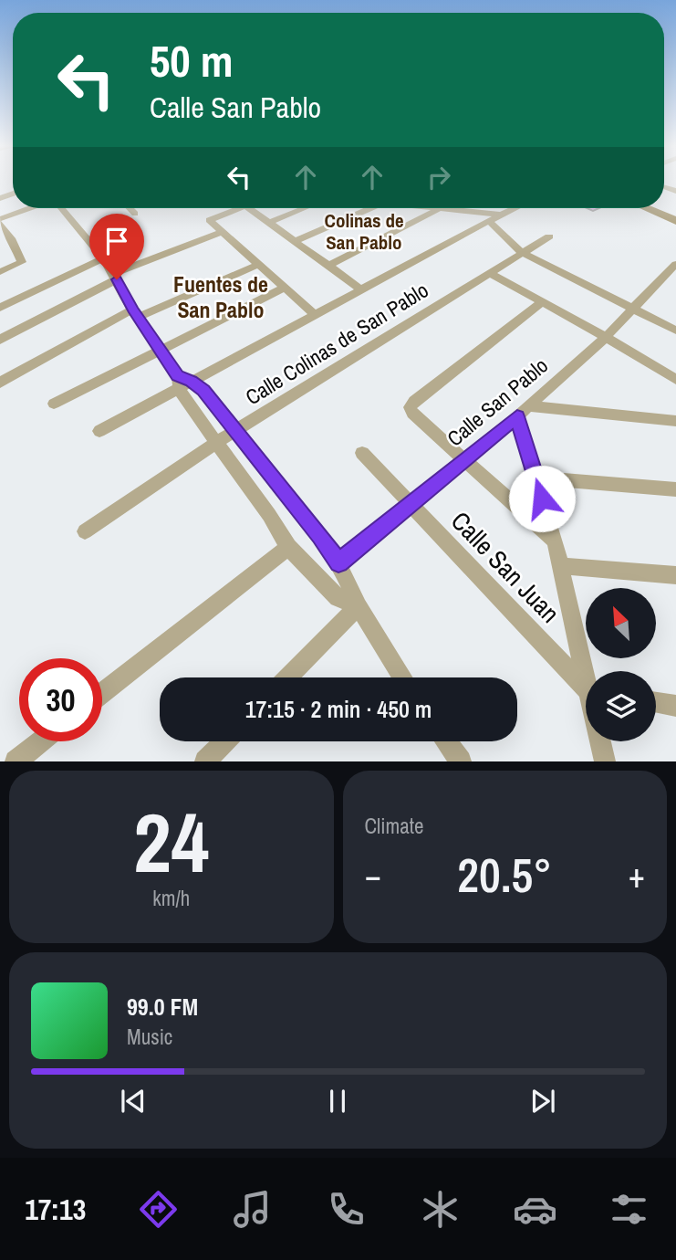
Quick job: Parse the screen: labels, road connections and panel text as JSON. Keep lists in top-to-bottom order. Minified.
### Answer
{"streets":{"street":["Calle Colinas de San Pablo","Calle San Pablo","Calle San Juan"]},"crossings":[["Calle San Pablo","Calle San Juan"]],"districts":["Colinas de San Pablo","Fuentes de San Pablo"],"north":"top left","page":{"turn":["50 m","Calle San Pablo"],"limit":"30","trip":"17:15 · 2 min · 450 m","tile":[["24","km/h"],"Climate"],"heat":["−","20.5°","+"],"song":["99.0 FM","Music"],"tabs":"17:13"}}
